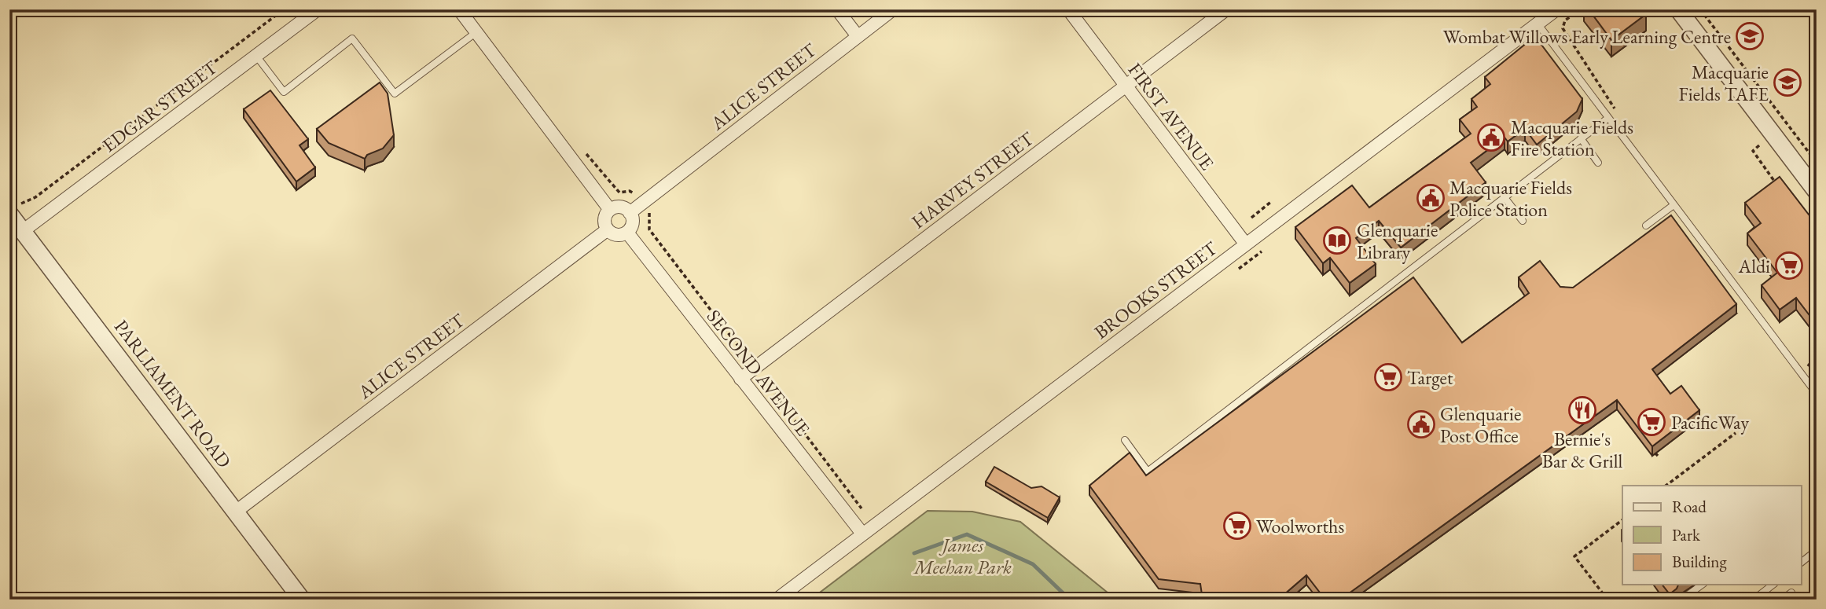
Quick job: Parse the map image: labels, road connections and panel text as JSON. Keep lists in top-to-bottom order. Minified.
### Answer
{"streets":{"street":["ALICE STREET","EDGAR STREET","FIRST AVENUE","HARVEY STREET","BROOKS STREET","SECOND AVENUE","PARLIAMENT ROAD"]},"crossings":[["ALICE STREET","SECOND AVENUE"],["ALICE STREET","PARLIAMENT ROAD"],["EDGAR STREET","PARLIAMENT ROAD"],["FIRST AVENUE","HARVEY STREET"],["FIRST AVENUE","BROOKS STREET"],["HARVEY STREET","SECOND AVENUE"],["BROOKS STREET","SECOND AVENUE"]],"parks":["James Meehan Park"],"places":{"school or university":["Wombat Willows Early Learning Centre","Macquarie Fields TAFE"],"public building":["Macquarie Fields Fire Station","Macquarie Fields Police Station","Glenquarie Post Office"],"library":["Glenquarie Library"],"supermarket":["Aldi","Target","PacificWay","Woolworths"],"restaurant":["Bernie's Bar & Grill"]},"legend":["Road","Park","Building"]}
